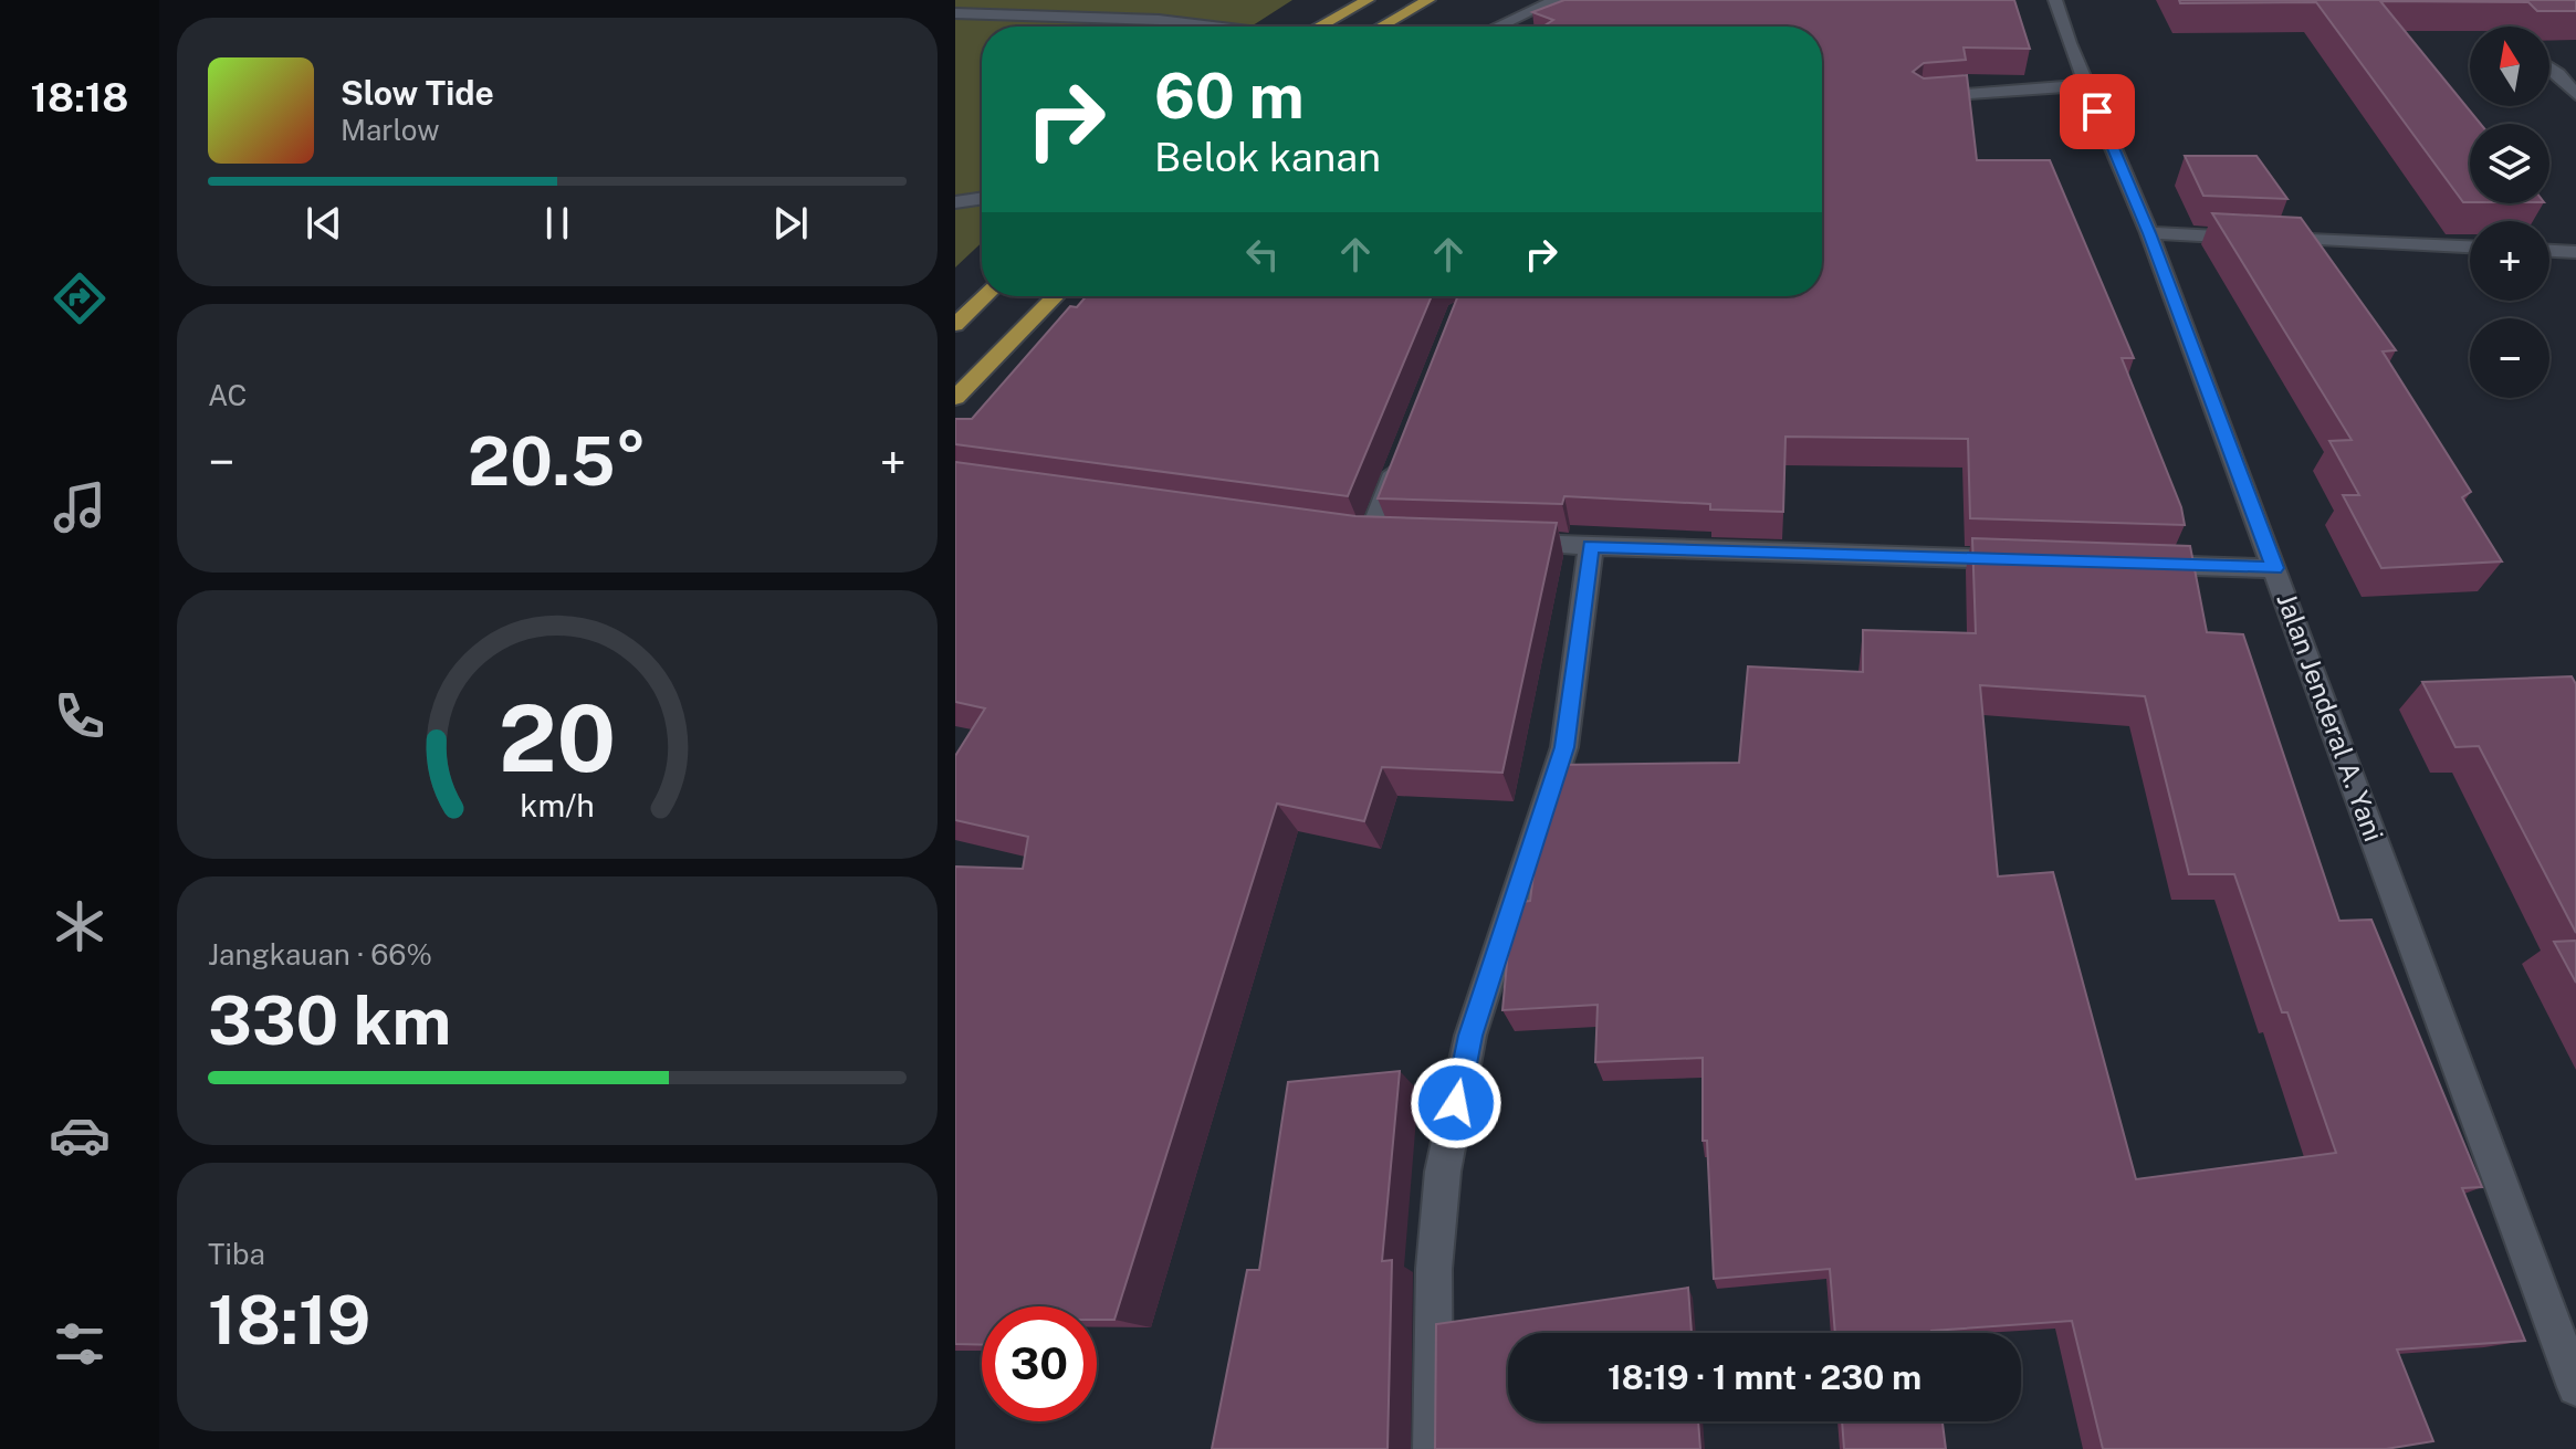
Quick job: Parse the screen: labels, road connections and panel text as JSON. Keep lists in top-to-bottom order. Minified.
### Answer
{"streets":{"street":["Jalan Jenderal A. Yani"]},"north":"top","page":{"tabs":"18:18","map_buttons":["+","−"],"turn":["60 m","Belok kanan"],"song":["Slow Tide","Marlow"],"tile":["AC",["Jangkauan · 66%","330 km"],["Tiba","18:19"]],"heat":["−","20.5°","+"],"limit":"30","trip":"18:19 · 1 mnt · 230 m","gauge":["20","km/h"]}}
